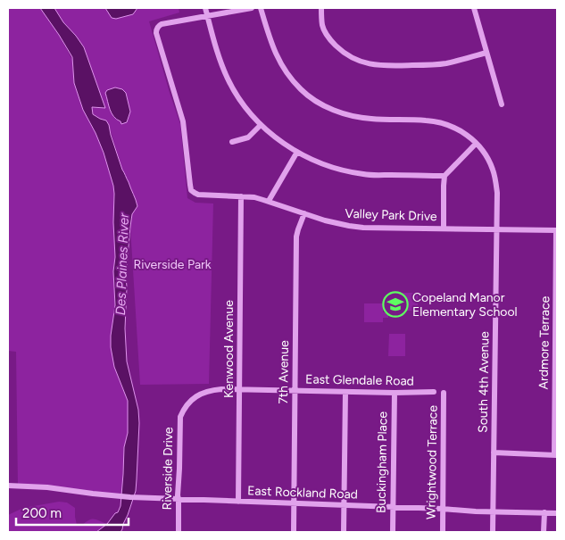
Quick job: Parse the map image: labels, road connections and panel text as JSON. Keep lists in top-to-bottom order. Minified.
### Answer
{"streets":{"street":["Valley Park Drive","Ardmore Terrace","Kenwood Avenue","7th Avenue","East Glendale Road","South 4th Avenue","Buckingham Place","Wrightwood Terrace","Riverside Drive","East Rockland Road"]},"crossings":[["Valley Park Drive","Ardmore Terrace"],["Valley Park Drive","Kenwood Avenue"],["Valley Park Drive","7th Avenue"],["Valley Park Drive","South 4th Avenue"],["Kenwood Avenue","East Glendale Road"],["Kenwood Avenue","East Rockland Road"],["7th Avenue","East Glendale Road"],["7th Avenue","East Rockland Road"],["East Glendale Road","Buckingham Place"],["East Glendale Road","Riverside Drive"],["South 4th Avenue","East Rockland Road"],["Buckingham Place","East Rockland Road"],["Wrightwood Terrace","East Rockland Road"],["Riverside Drive","East Rockland Road"]],"water":["Des Plaines River"],"parks":["Riverside Park"],"places":{"school or university":["Copeland Manor Elementary School"]},"scale_bar":"200 m"}
